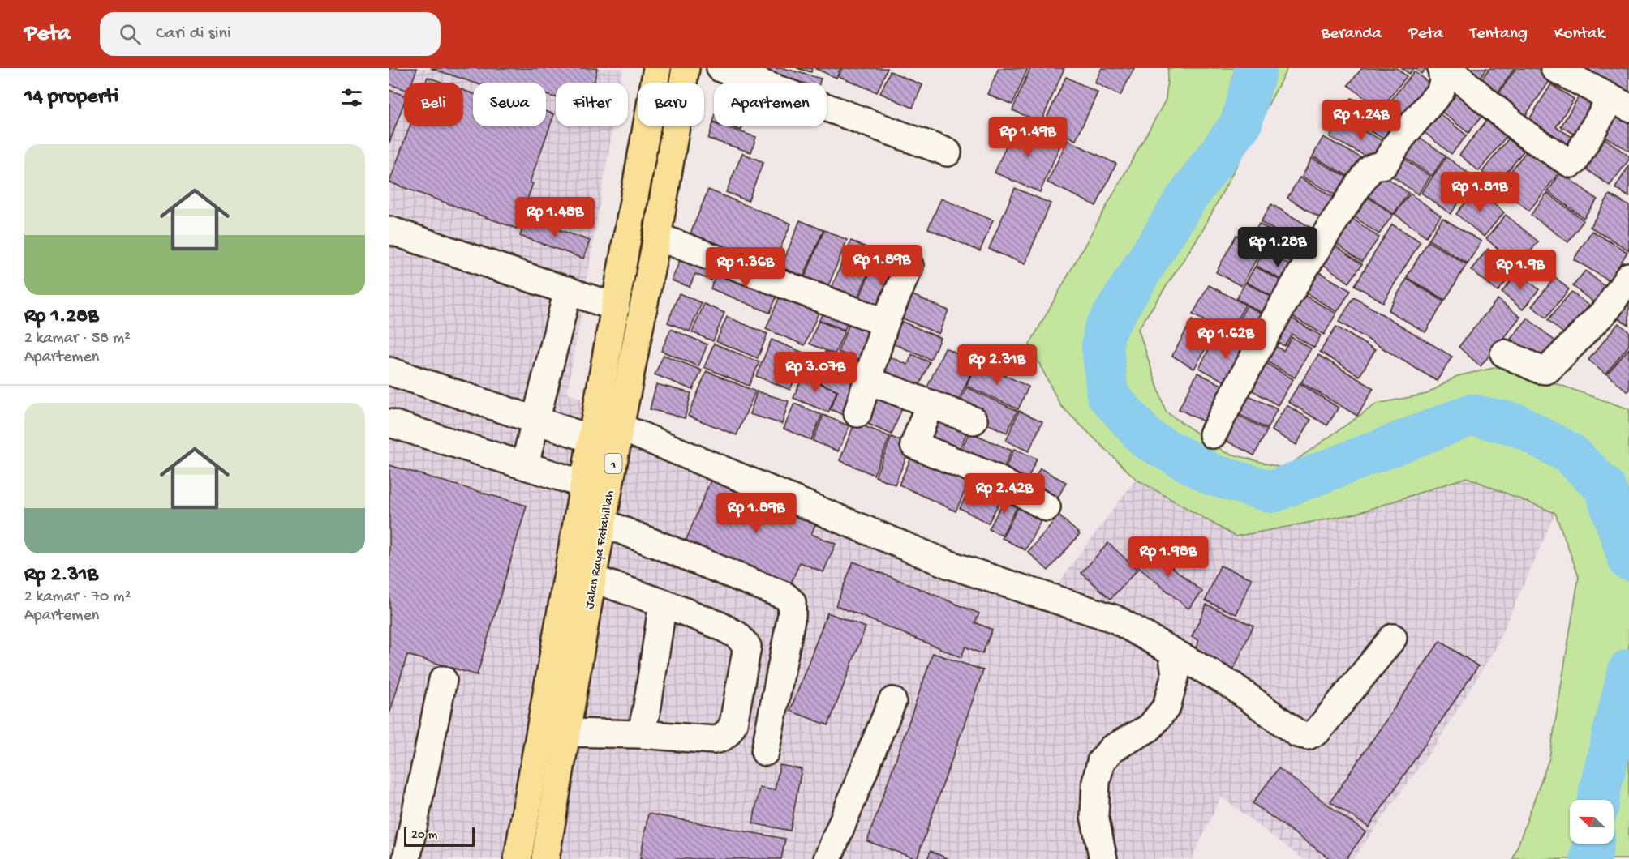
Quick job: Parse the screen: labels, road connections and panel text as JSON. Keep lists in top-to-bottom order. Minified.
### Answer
{"streets":{"highway":["1","Jalan Raya Fatahillah"]},"scale_bar":"20 m","north":"left","page":{"header":"Peta","search":"Cari di sini","nav":["Beranda","Peta","Tentang","Kontak"],"heading":"14 properti","chip":["Beli","Sewa","Filter","Baru","Apartemen"],"price":["Rp 1.24B","Rp 1.49B","Rp 1.81B","Rp 1.48B","Rp 1.28B","Rp 1.89B","Rp 1.36B","Rp 1.9B","Rp 1.62B","Rp 2.31B","Rp 3.07B","Rp 2.42B","Rp 1.89B","Rp 1.98B"],"list":[{"name":"Rp 1.28B","note":"2 kamar · 58 m² · Apartemen"},{"name":"Rp 2.31B","note":"2 kamar · 70 m² · Apartemen"}],"scale":"20 m"}}
